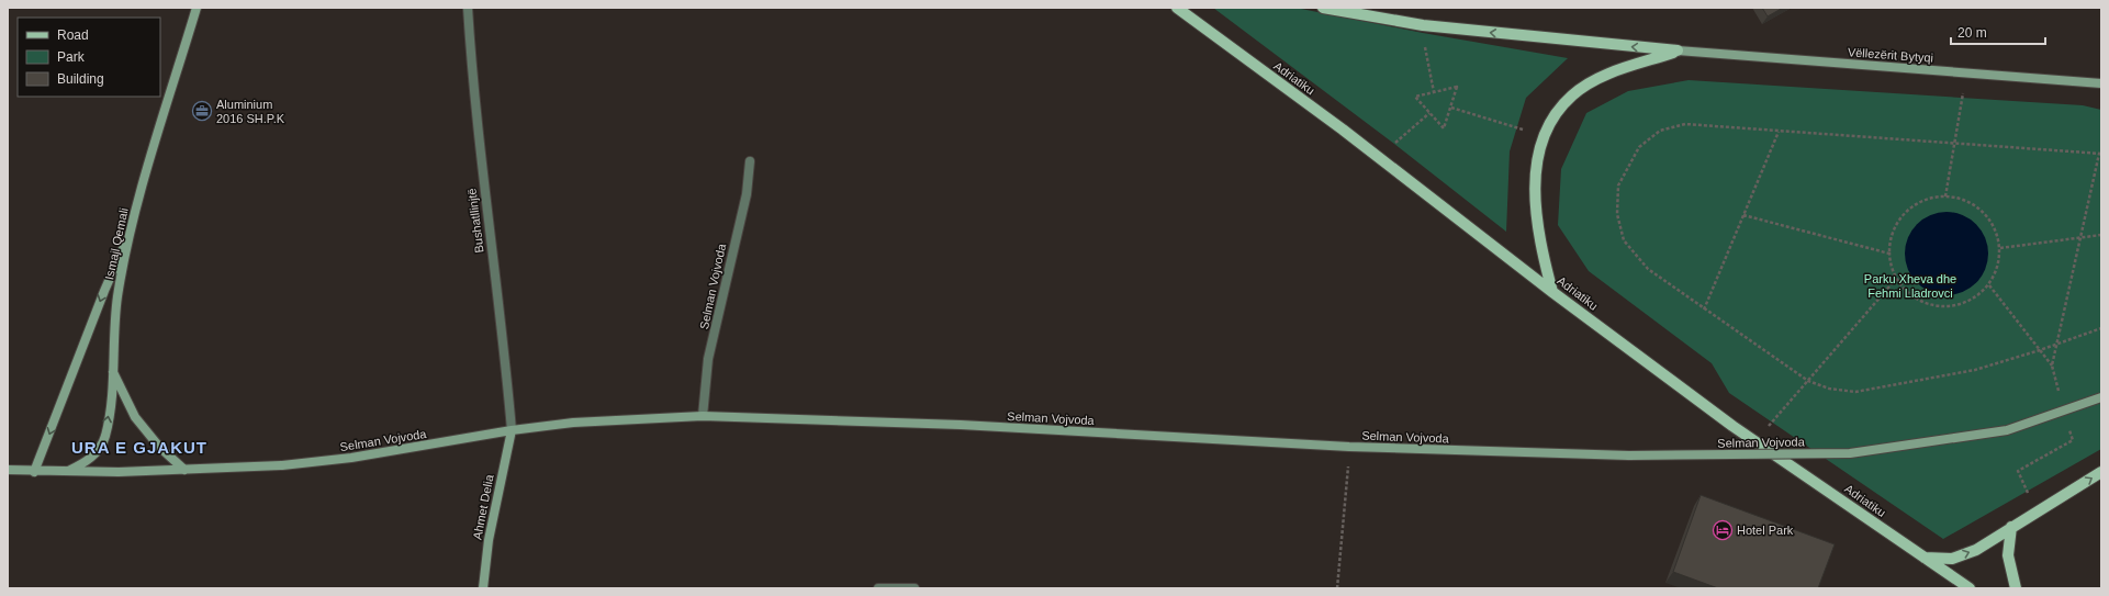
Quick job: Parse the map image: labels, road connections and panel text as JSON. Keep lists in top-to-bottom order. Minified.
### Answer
{"streets":{"main road":["Vëllezërit Bytyqi","Adriatiku","Ismajl Qemali","Selman Vojvoda","Ahmet Delia"],"street":["Bushatllinjtë"]},"crossings":[["Bushatllinjtë","Selman Vojvoda"],["Bushatllinjtë","Ahmet Delia"],["Ismajl Qemali","Selman Vojvoda"],["Selman Vojvoda","Ahmet Delia"]],"districts":["URA E GJAKUT"],"parks":["Parku Xheva dhe Fehmi Lladrovci"],"places":{"office":["Aluminium 2016 SH.P.K"],"hotel":["Hotel Park"]},"legend":["Road","Park","Building"],"scale_bar":"20 m"}
